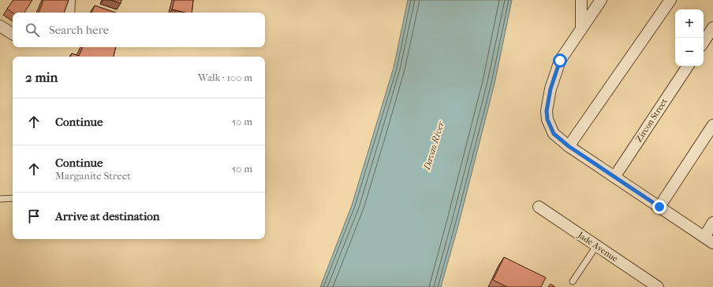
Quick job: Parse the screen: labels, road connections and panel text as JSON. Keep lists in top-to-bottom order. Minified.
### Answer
{"streets":{"street":["Zircon Street","Jade Avenue"]},"water":["Davao River"],"page":{"map_buttons":["+","−"],"search":"Search here","heading":["2 min","Walk · 100 m"],"list":[["Continue","50 m"],["Continue","Marganite Street","50 m"],"Arrive at destination"]}}
